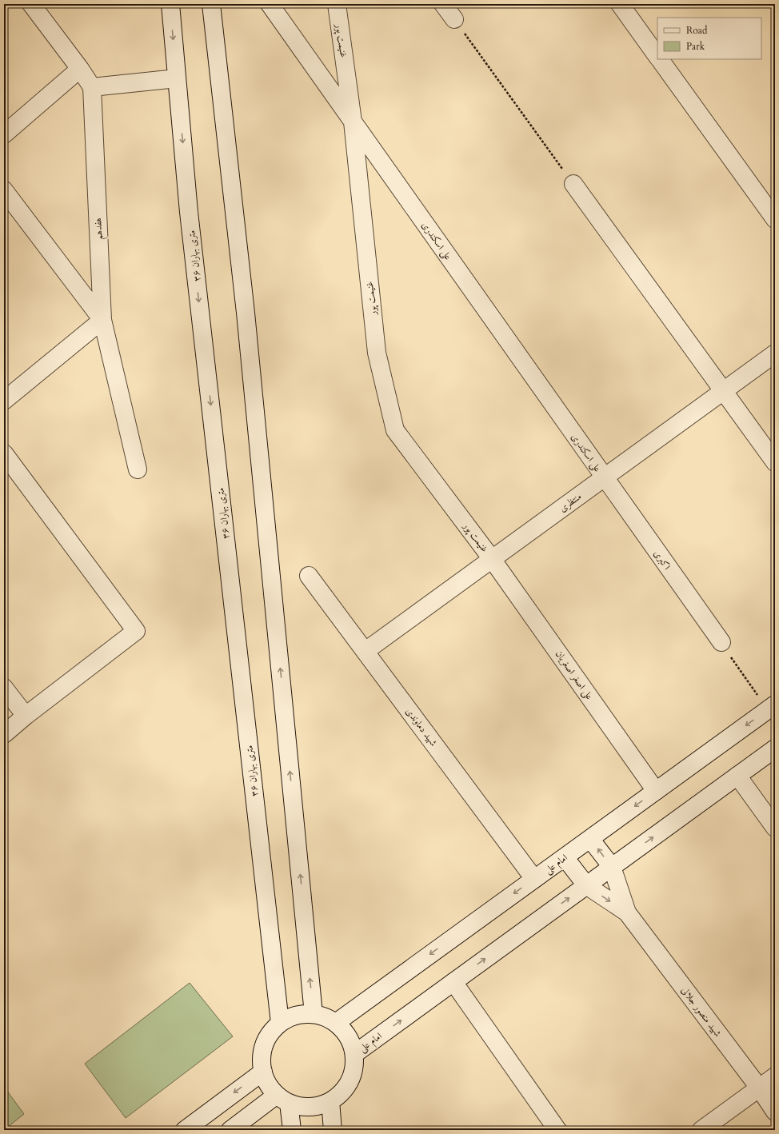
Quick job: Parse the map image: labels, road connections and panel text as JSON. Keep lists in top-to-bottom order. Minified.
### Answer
{"streets":{"street":["غنیمت پور","هفدهم","علی اسکندری","۳۶ متری بهاران","منتظری","اکبری","علی اصغر اصغریان","شهید دماوندی","امام علی","شهید منصور جلالی"]},"crossings":[["غنیمت پور","علی اسکندری"],["غنیمت پور","منتظری"],["غنیمت پور","علی اصغر اصغریان"],["علی اسکندری","منتظری"],["علی اسکندری","اکبری"],["۳۶ متری بهاران","امام علی"],["منتظری","اکبری"],["منتظری","علی اصغر اصغریان"],["منتظری","شهید دماوندی"],["علی اصغر اصغریان","امام علی"],["شهید دماوندی","امام علی"],["امام علی","شهید منصور جلالی"]],"legend":["Road","Park"]}
